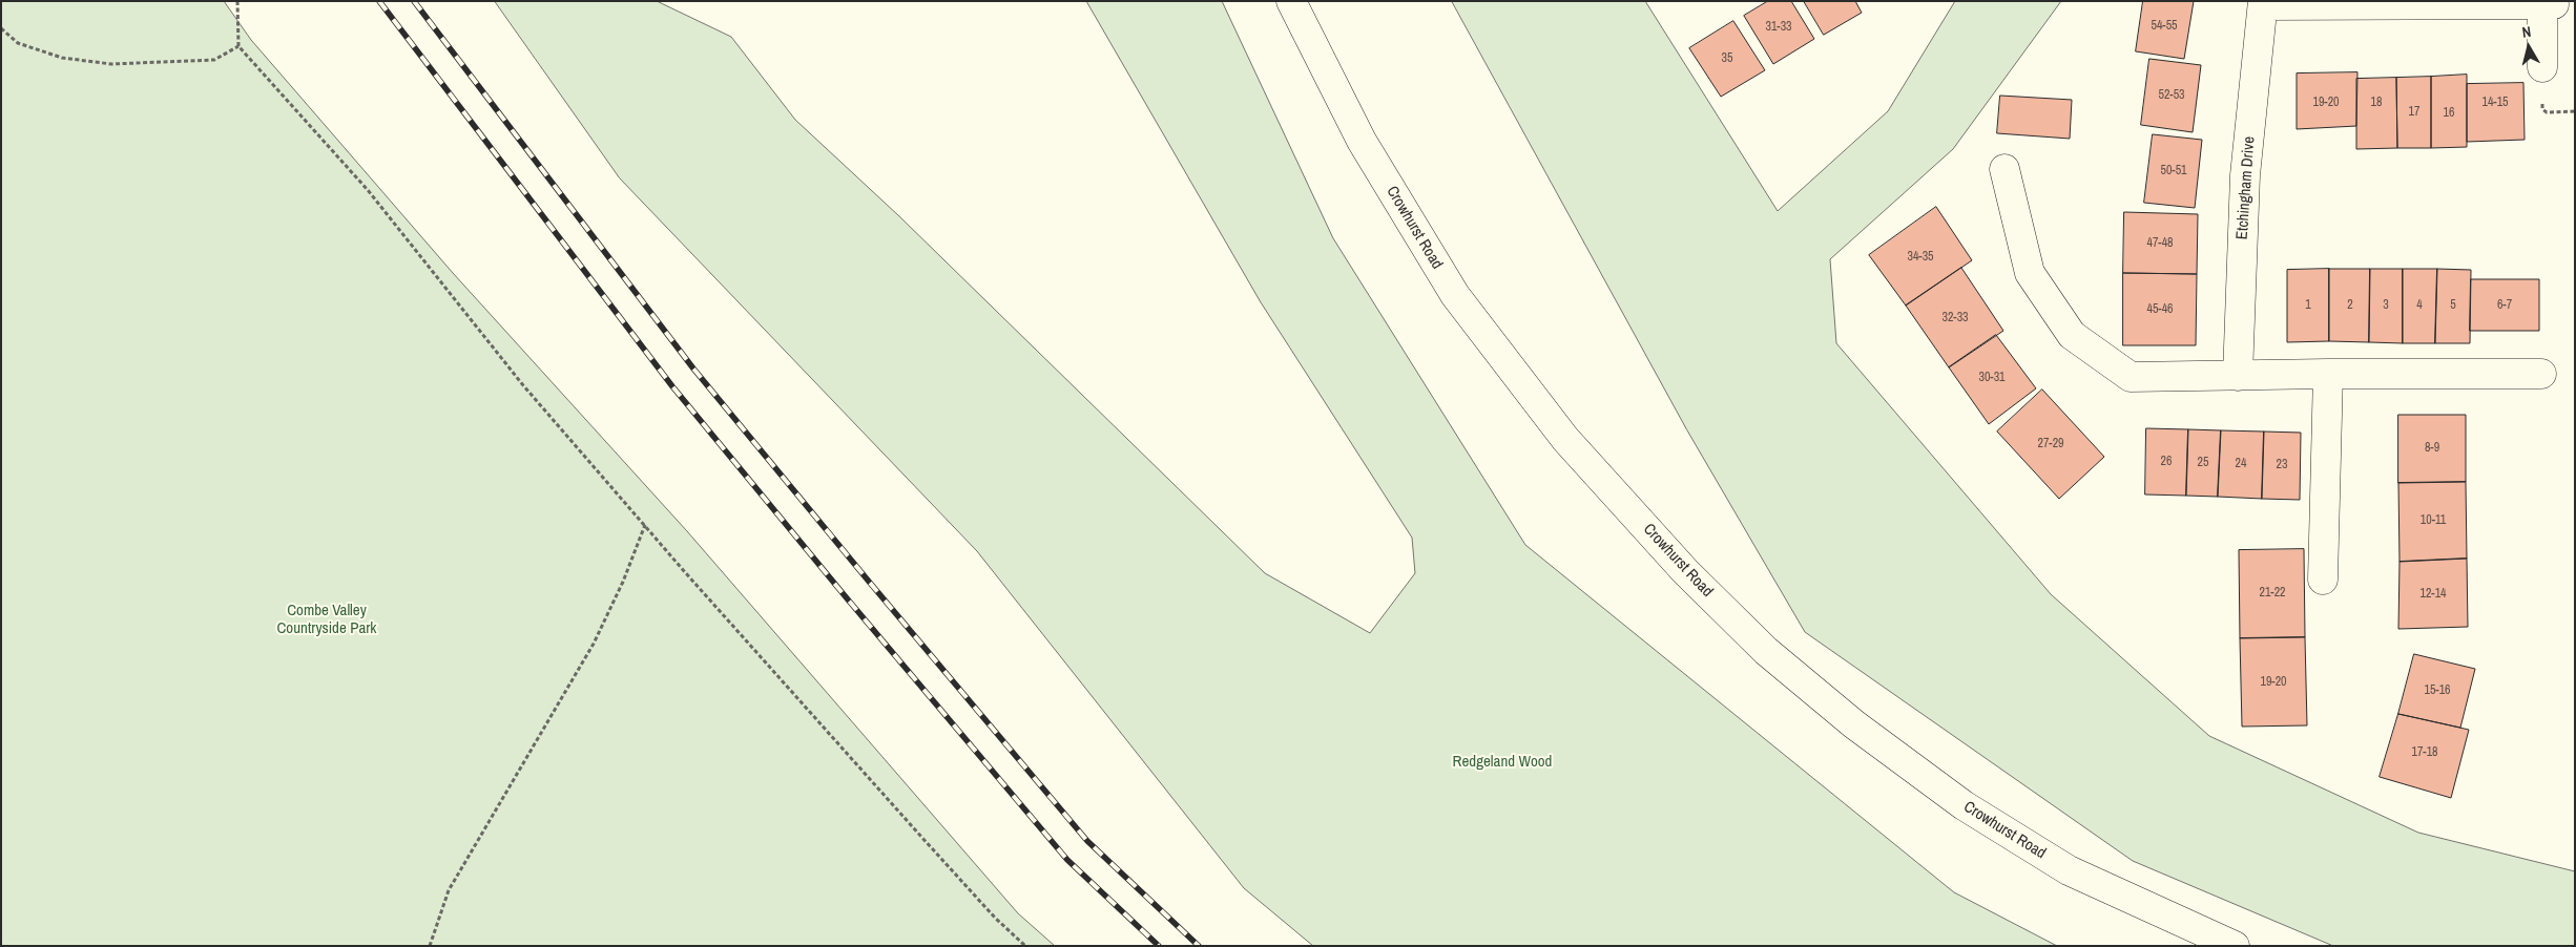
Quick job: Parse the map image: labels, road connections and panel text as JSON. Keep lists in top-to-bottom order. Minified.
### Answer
{"streets":{"street":["Etchingham Drive","Crowhurst Road"]},"parks":["Combe Valley Countryside Park","Redgeland Wood"],"house_numbers":["54-55","31-33","35","52-53","19-20","18","14-15","17","16","50-51","47-48","34-35","1","2","3","4","5","6-7","45-46","32-33","30-31","27-29","8-9","26","25","24","23","10-11","21-22","12-14","19-20","15-16","17-18"],"north":"top"}
